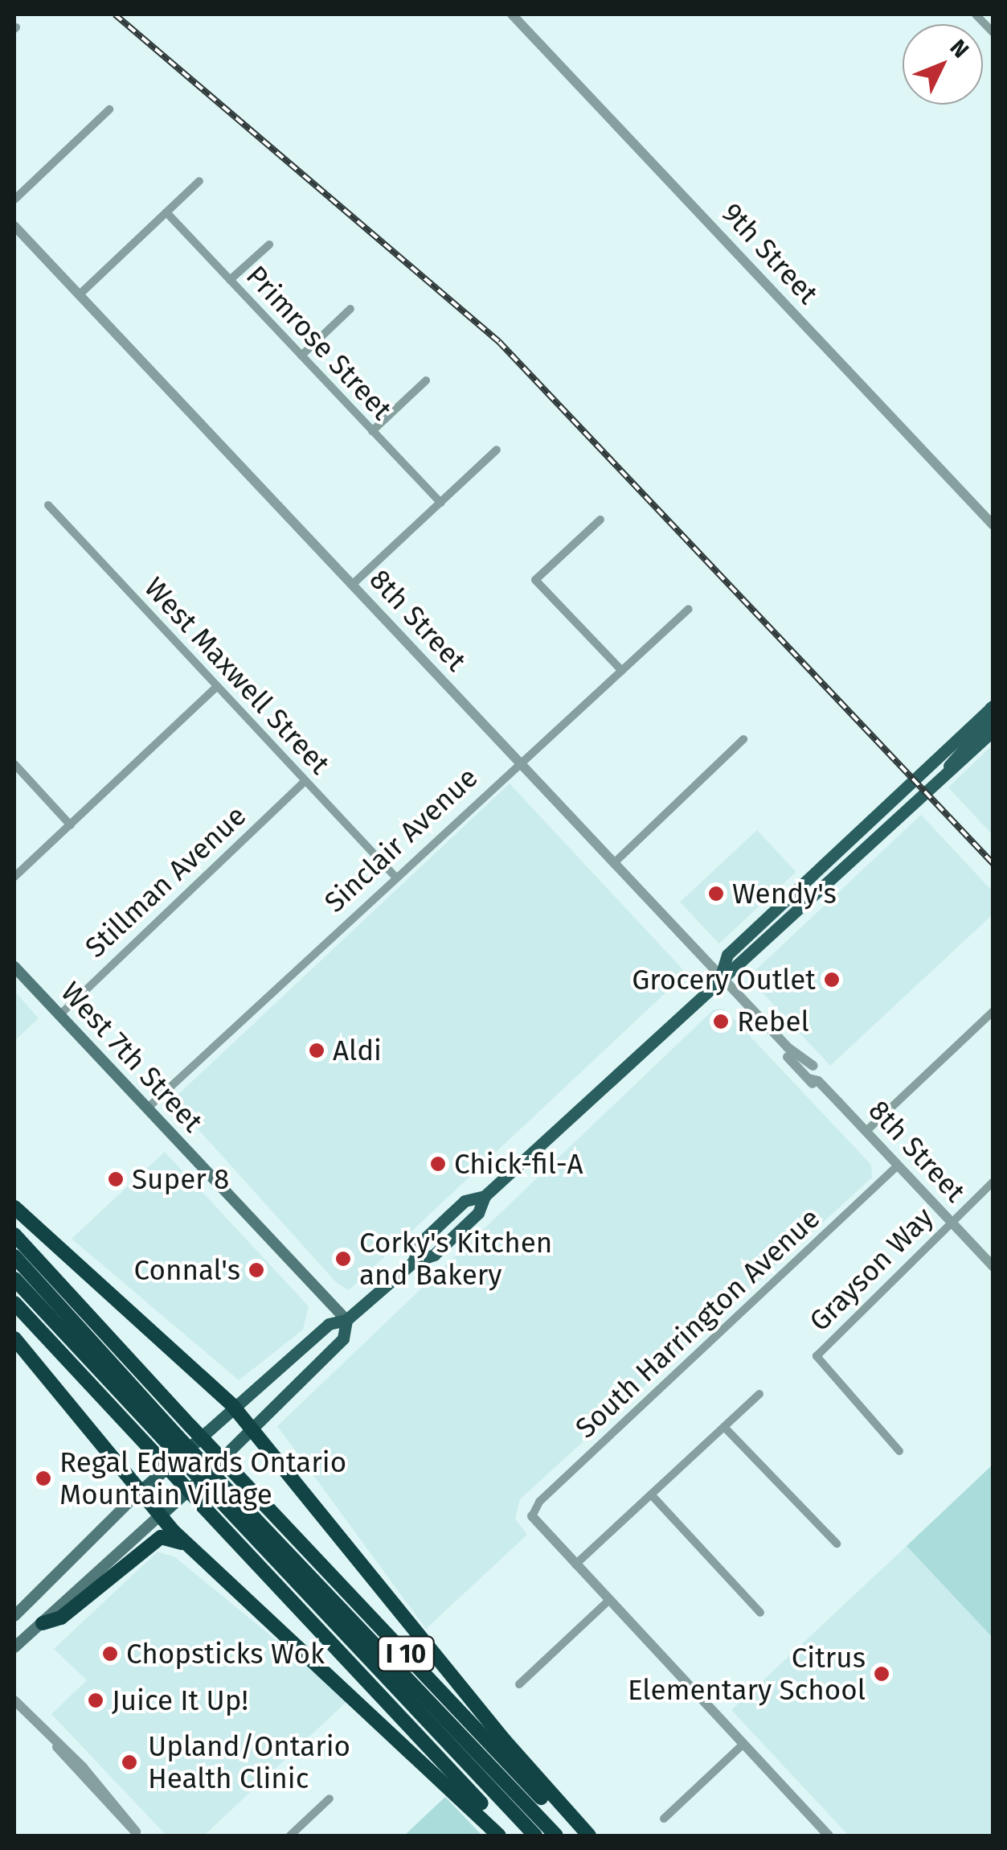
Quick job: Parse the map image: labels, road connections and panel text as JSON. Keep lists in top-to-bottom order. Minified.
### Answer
{"streets":{"highway":["I 10"],"main road":["West 7th Street"],"street":["9th Street","Primrose Street","8th Street","West Maxwell Street","Sinclair Avenue","Stillman Avenue","Grayson Way","South Harrington Avenue"]},"crossings":[["8th Street","Sinclair Avenue"],["8th Street","Grayson Way"],["8th Street","South Harrington Avenue"],["West Maxwell Street","Sinclair Avenue"],["West Maxwell Street","Stillman Avenue"],["Sinclair Avenue","West 7th Street"],["Stillman Avenue","West 7th Street"]],"places":["Wendy's","Grocery Outlet","Rebel","Aldi","Chick-fil-A","Super 8","Corky's Kitchen and Bakery","Connal's","Regal Edwards Ontario Mountain Village","Chopsticks Wok","Citrus Elementary School","Juice It Up!","Upland/Ontario Health Clinic"],"north":"top right"}
